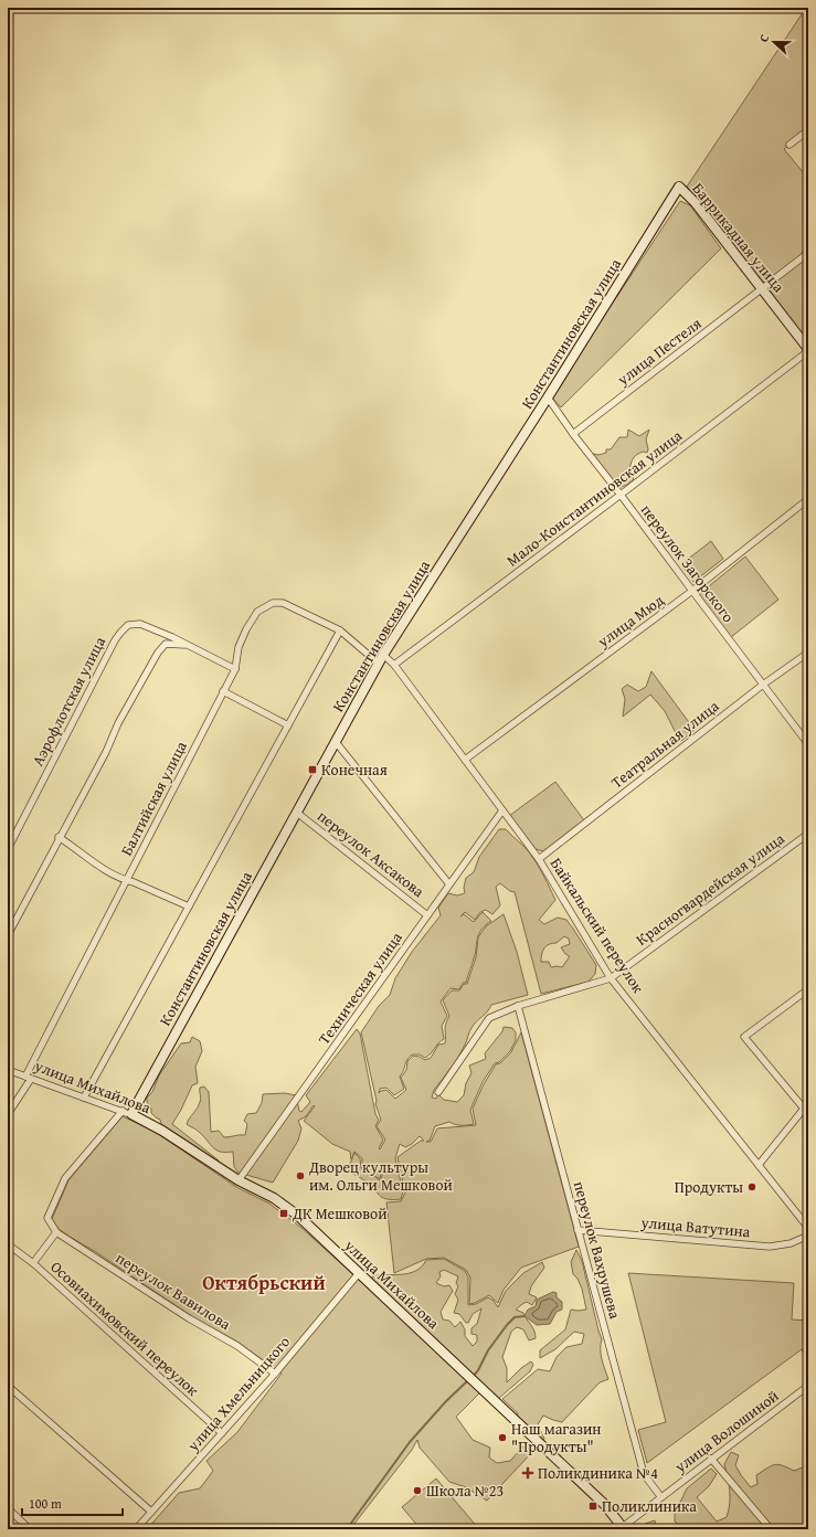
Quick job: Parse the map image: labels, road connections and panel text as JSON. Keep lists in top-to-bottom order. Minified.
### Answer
{"streets":{"street":["Баррикадная улица","Константиновская улица","улица Пестеля","Мало-Константиновская улица","переулок Загорского","улица Мюд","Аэрофлотская улица","Театральная улица","Балтийская улица","переулок Аксакова","Красногвардейская улица","Байкальский переулок","Техническая улица","улица Михайлова","улица Ватутина","переулок Вахрушева","переулок Вавилова","Осовиахимовский переулок","улица Хмельницкого","улица Волошиной"]},"crossings":[["Баррикадная улица","Константиновская улица"],["Баррикадная улица","улица Пестеля"],["Баррикадная улица","Мало-Константиновская улица"],["Константиновская улица","переулок Загорского"],["Константиновская улица","Балтийская улица"],["Константиновская улица","переулок Аксакова"],["Константиновская улица","Байкальский переулок"],["Константиновская улица","улица Михайлова"],["Константиновская улица","переулок Вавилова"],["улица Пестеля","переулок Загорского"],["Мало-Константиновская улица","переулок Загорского"],["Мало-Константиновская улица","Байкальский переулок"],["переулок Загорского","улица Мюд"],["переулок Загорского","Театральная улица"],["улица Мюд","Байкальский переулок"],["Аэрофлотская улица","Балтийская улица"],["Театральная улица","Байкальский переулок"],["Балтийская улица","улица Михайлова"],["переулок Аксакова","Техническая улица"],["Красногвардейская улица","Байкальский переулок"],["Красногвардейская улица","переулок Вахрушева"],["Байкальский переулок","Техническая улица"],["Техническая улица","улица Михайлова"],["улица Михайлова","улица Хмельницкого"],["улица Михайлова","улица Волошиной"],["улица Ватутина","переулок Вахрушева"],["переулок Вахрушева","улица Волошиной"],["переулок Вавилова","улица Хмельницкого"],["Осовиахимовский переулок","улица Хмельницкого"]],"districts":["Октябрьский"],"places":{"transit":["Конечная","ДК Мешковой","Поликлиника"],"other":["Дворец культуры им. Ольги Мешковой","Продукты","Наш магазин \"Продукты\"","Школа №23"],"health":["Поликдиника №4"]},"scale_bar":"100 m","north":"left"}
